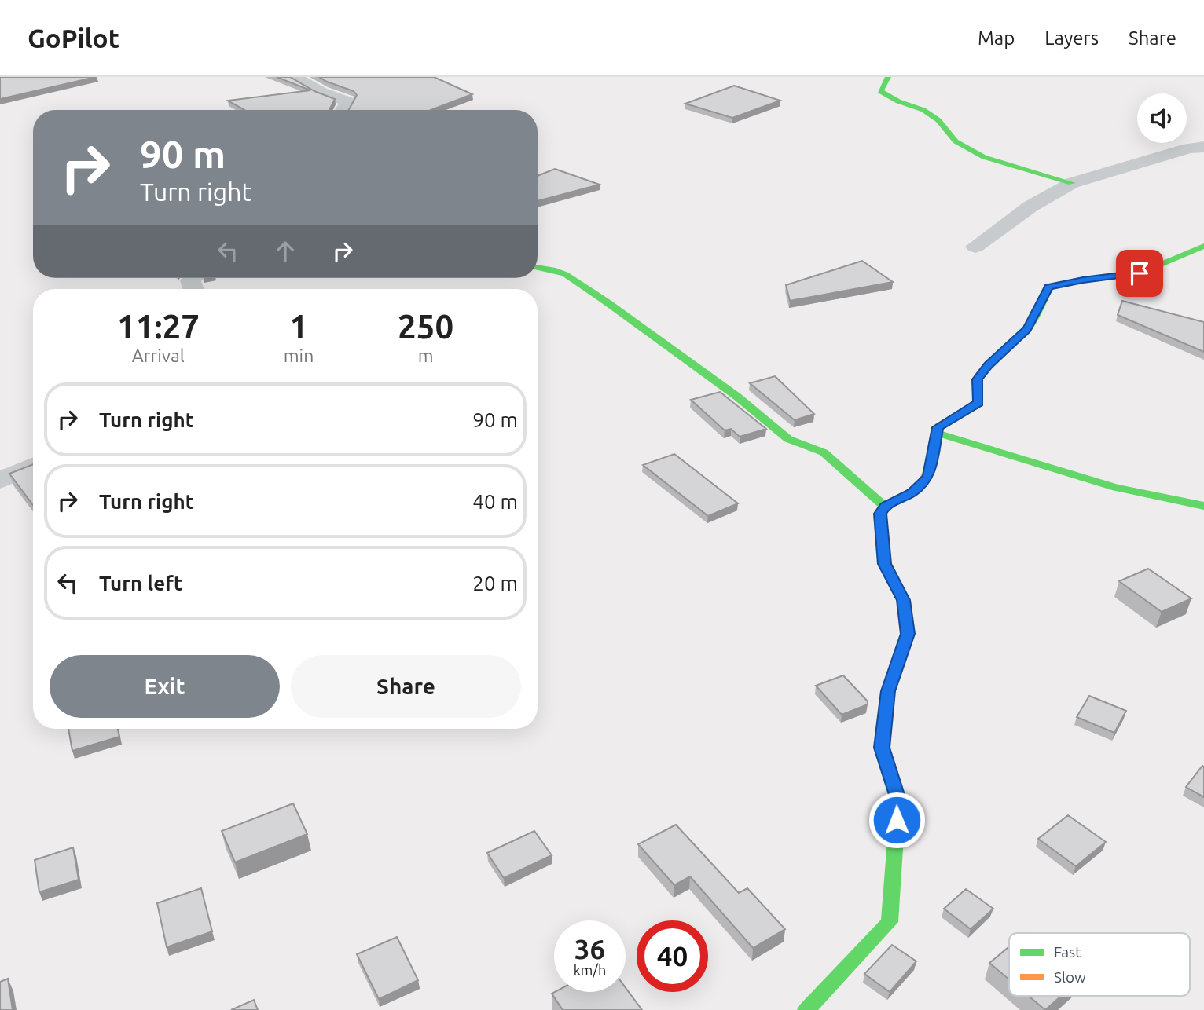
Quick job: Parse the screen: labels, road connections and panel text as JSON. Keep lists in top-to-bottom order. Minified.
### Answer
{"legend":["Fast","Slow"],"page":{"header":"GoPilot","nav":["Map","Layers","Share"],"turn":["90 m","Turn right"],"eta":["11:27","Arrival","1","min","250","m"],"list":[{"name":"Turn right","value":"90 m"},{"name":"Turn right","value":"40 m"},{"name":"Turn left","value":"20 m"}],"buttons":["Exit","Share"],"speed":"36 km/h","limit":"40"}}
